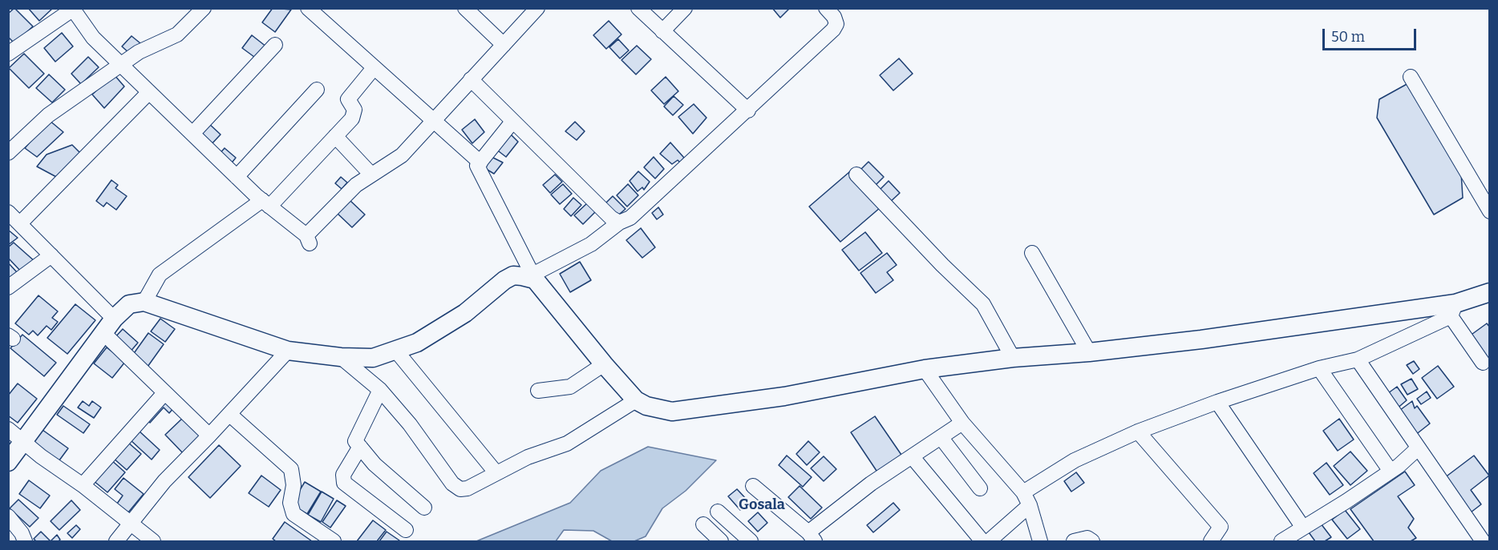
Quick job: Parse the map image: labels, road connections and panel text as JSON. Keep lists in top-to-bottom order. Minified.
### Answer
{"districts":["Gosala"],"scale_bar":"50 m"}
